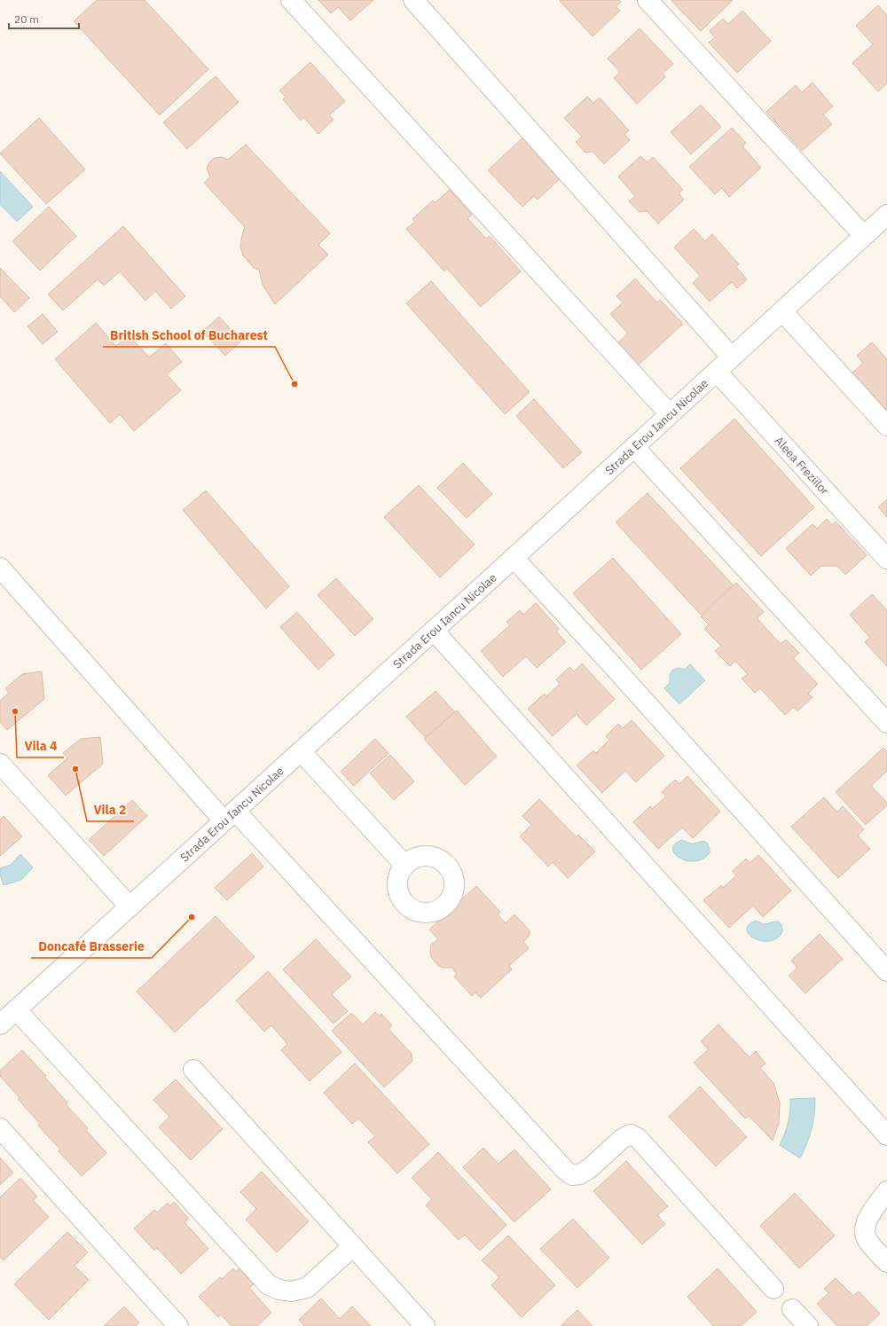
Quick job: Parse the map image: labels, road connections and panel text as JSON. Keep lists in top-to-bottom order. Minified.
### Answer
{"streets":{"street":["Strada Erou Iancu Nicolae","Aleea Freziilor"]},"crossings":[["Strada Erou Iancu Nicolae","Aleea Freziilor"]],"places":["British School of Bucharest","Vila 4","Vila 2","Doncafé Brasserie"],"scale_bar":"20 m"}
